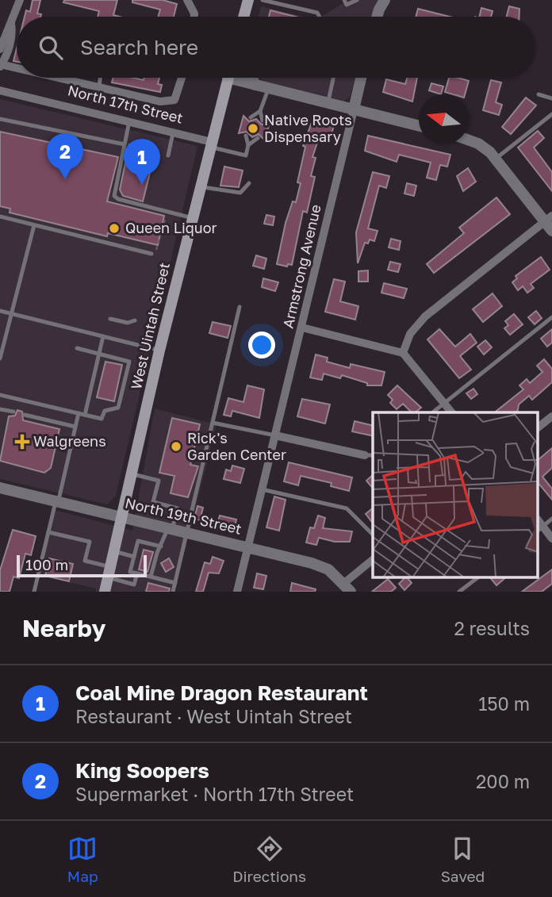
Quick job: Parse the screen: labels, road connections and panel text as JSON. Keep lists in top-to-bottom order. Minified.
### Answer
{"streets":{"main road":["West Uintah Street"],"street":["North 17th Street","Armstrong Avenue","North 19th Street"]},"crossings":[["North 17th Street","West Uintah Street"],["Armstrong Avenue","North 19th Street"],["West Uintah Street","North 19th Street"]],"places":{"other":["Native Roots Dispensary","Queen Liquor","Rick's Garden Center"],"health":["Walgreens"]},"scale_bar":"100 m","north":"left","page":{"search":"Search here","pins":["2","1"],"scale":"100 m","heading":["Nearby","2 results"],"list":[{"mark":"1","name":"Coal Mine Dragon Restaurant","note":"Restaurant · West Uintah Street","value":"150 m"},{"mark":"2","name":"King Soopers","note":"Supermarket · North 17th Street","value":"200 m"}],"nav":["Map","Directions","Saved"]}}
